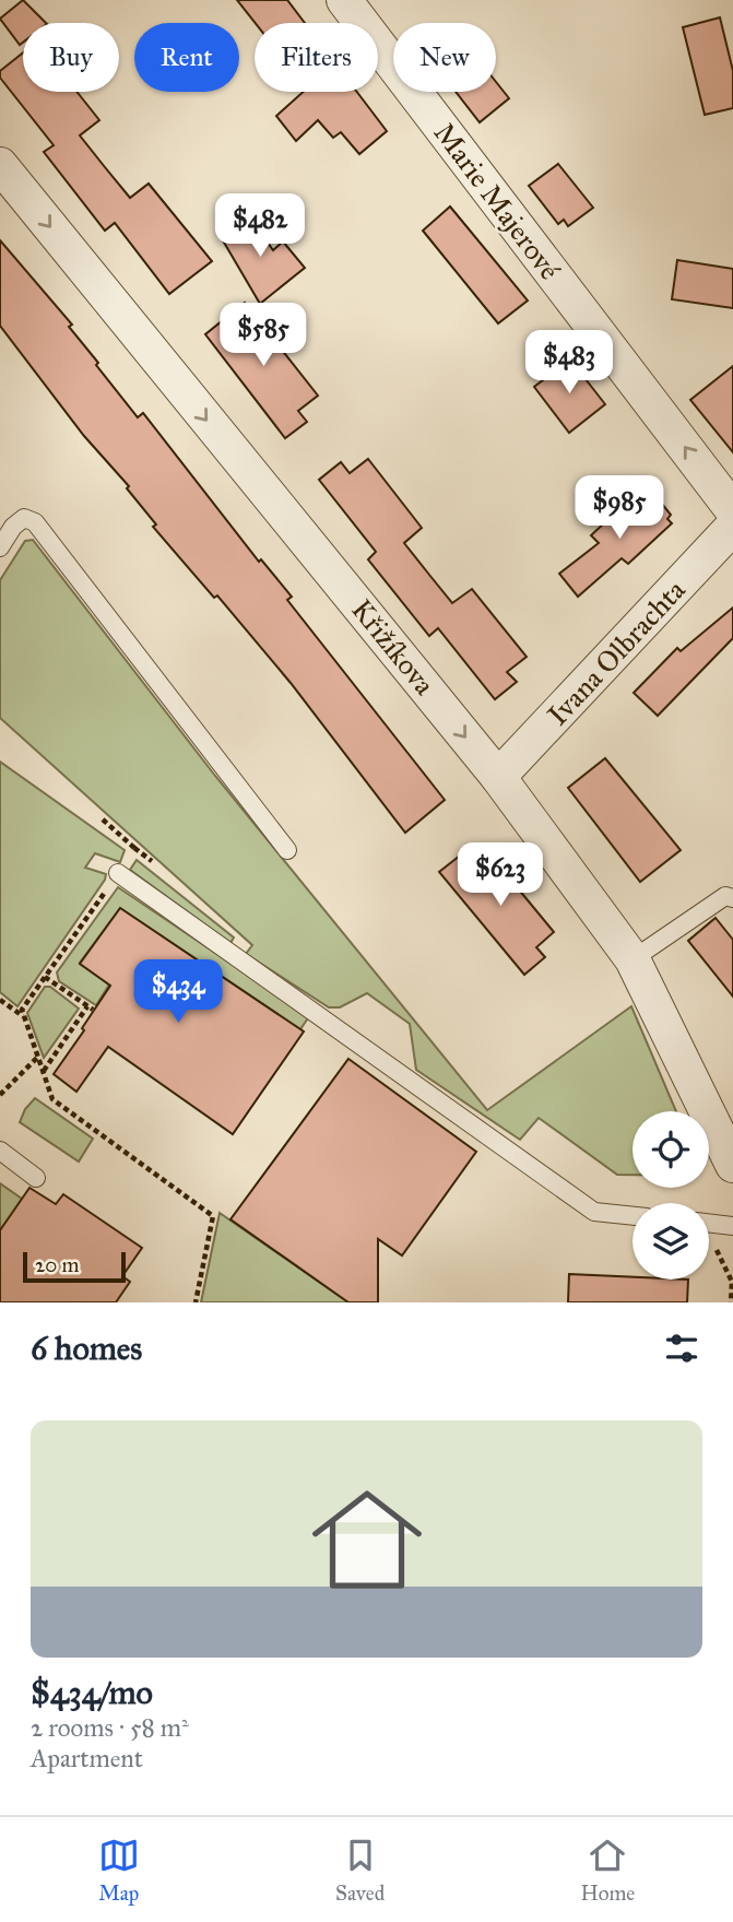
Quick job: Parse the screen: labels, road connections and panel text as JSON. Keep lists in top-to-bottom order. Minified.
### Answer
{"streets":{"street":["Marie Majerové","Křižíkova","Ivana Olbrachta"]},"crossings":[["Křižíkova","Ivana Olbrachta"]],"one_way":["Marie Majerové","Křižíkova"],"scale_bar":"20 m","page":{"chip":["Buy","Rent","Filters","New"],"price":["$482","$585","$483","$985","$623","$434"],"scale":"20 m","heading":"6 homes","list":[{"name":"$434/mo","note":"2 rooms · 58 m² · Apartment"}],"tabs":["Map","Saved","Home"]}}
